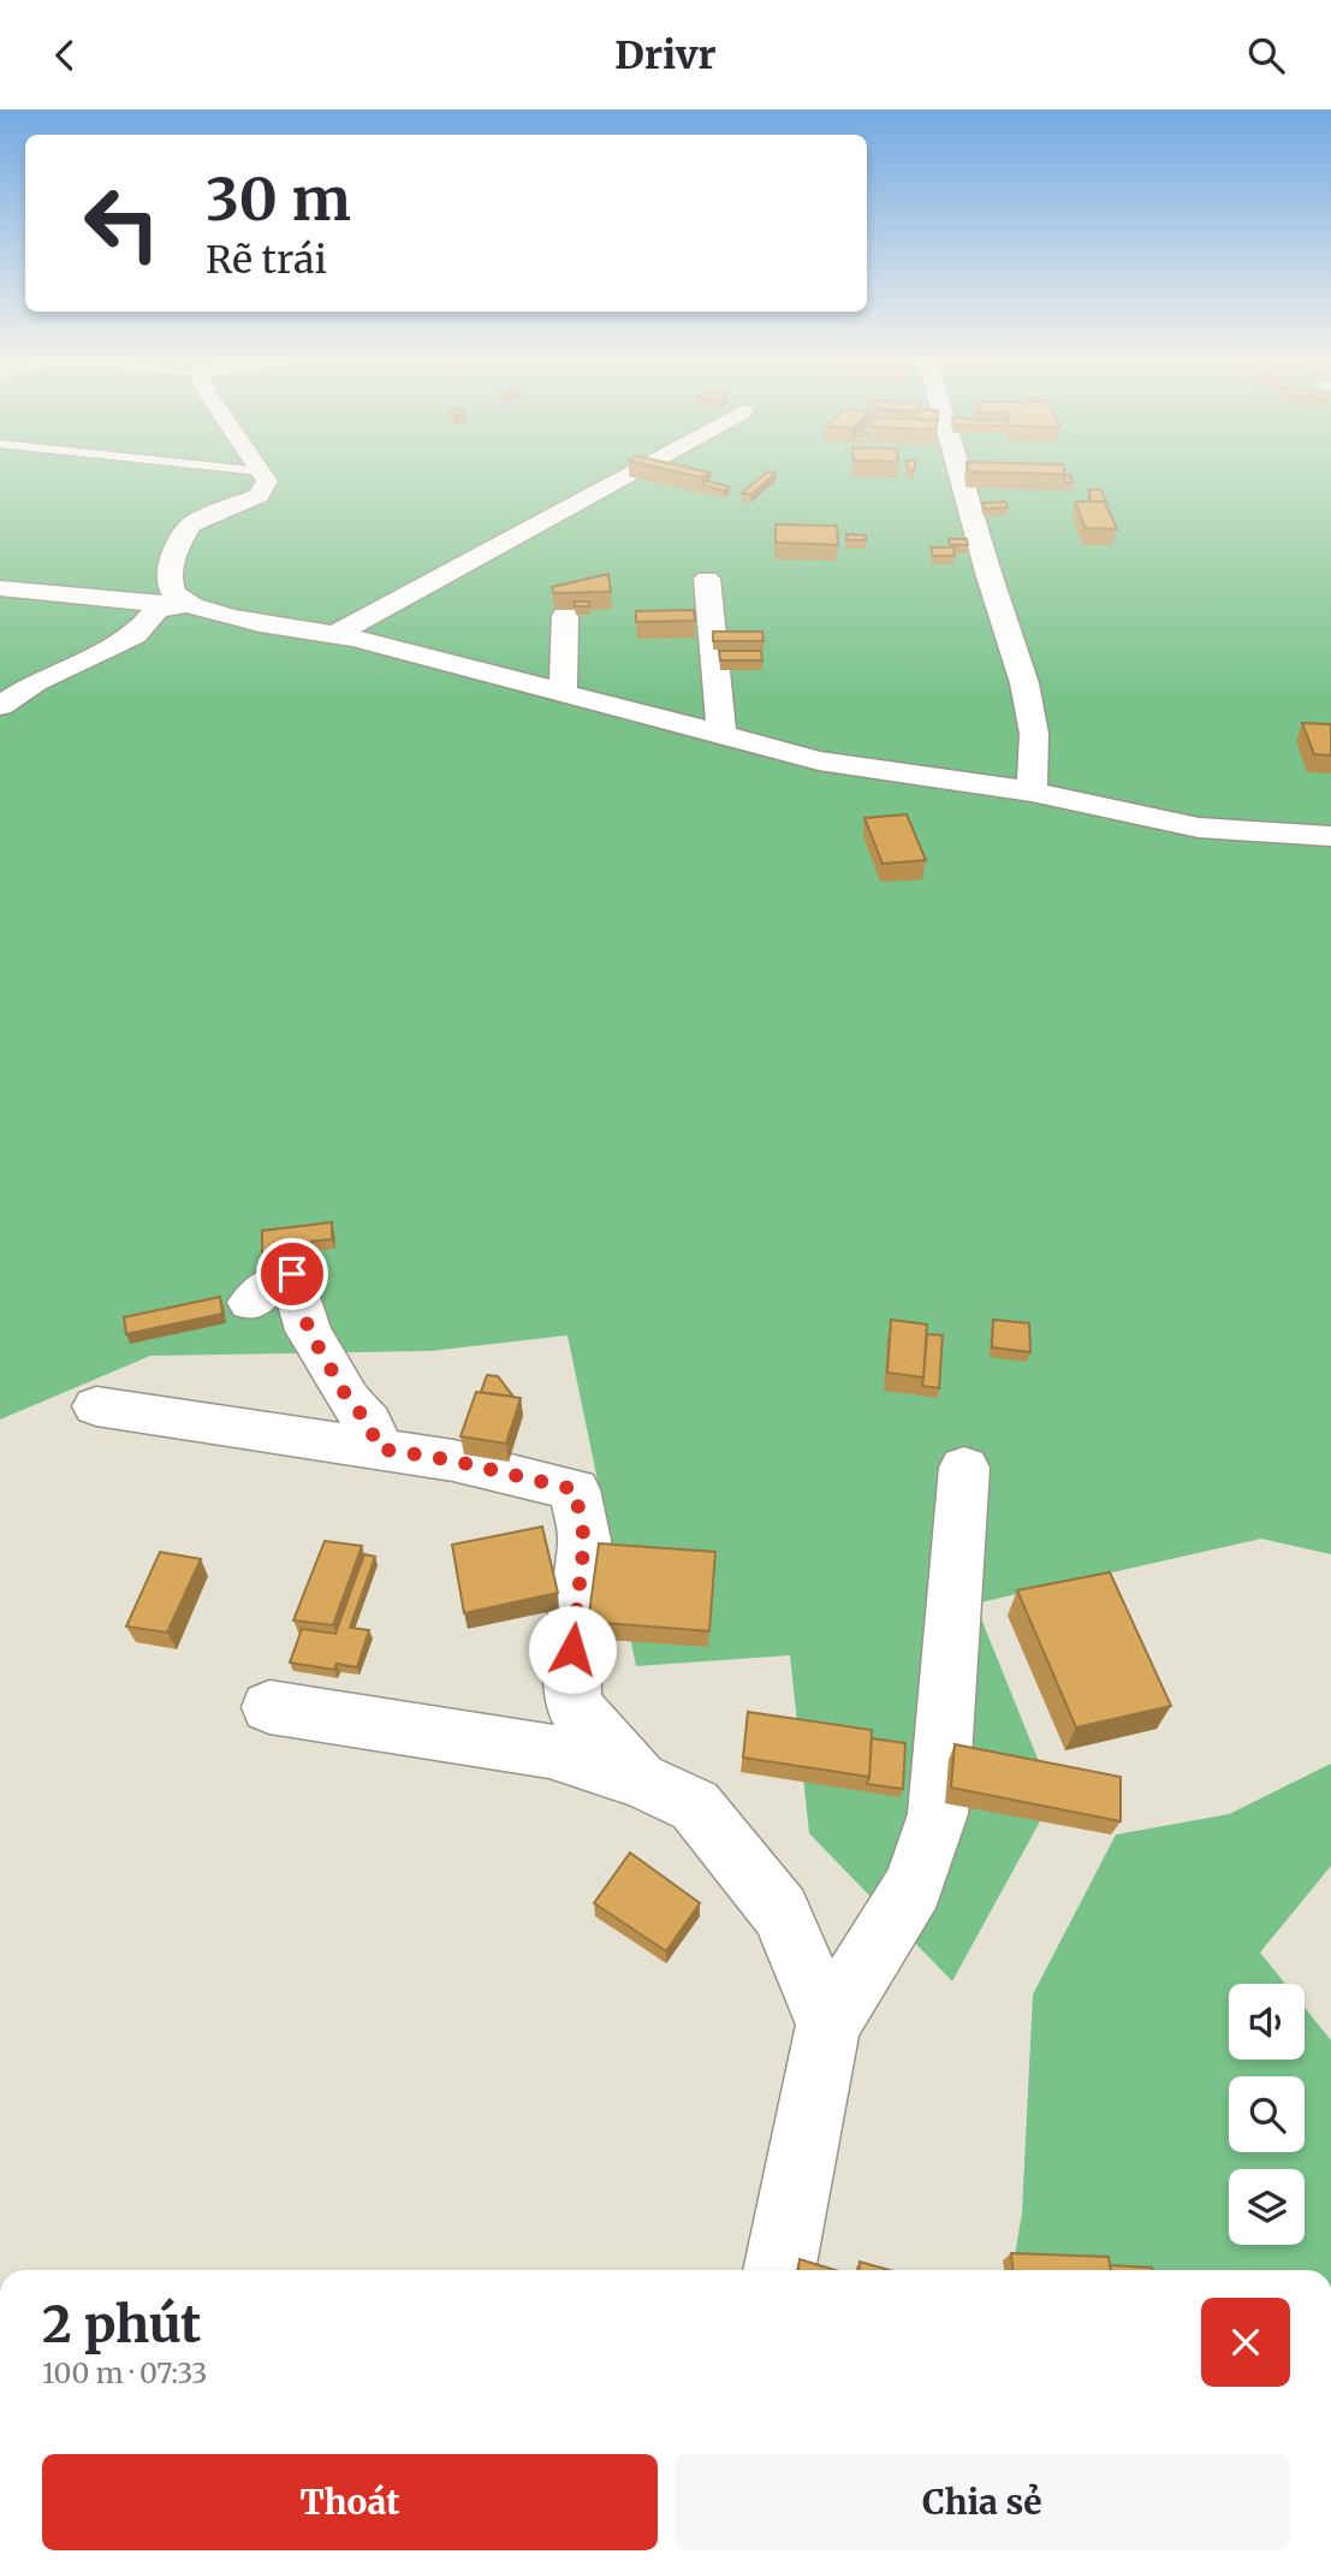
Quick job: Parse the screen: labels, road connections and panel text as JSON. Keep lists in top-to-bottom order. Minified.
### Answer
{"page":{"header":"Drivr","turn":["30 m","Rẽ trái"],"heading":["2 phút","100 m · 07:33"],"buttons":["Thoát","Chia sẻ"]}}
